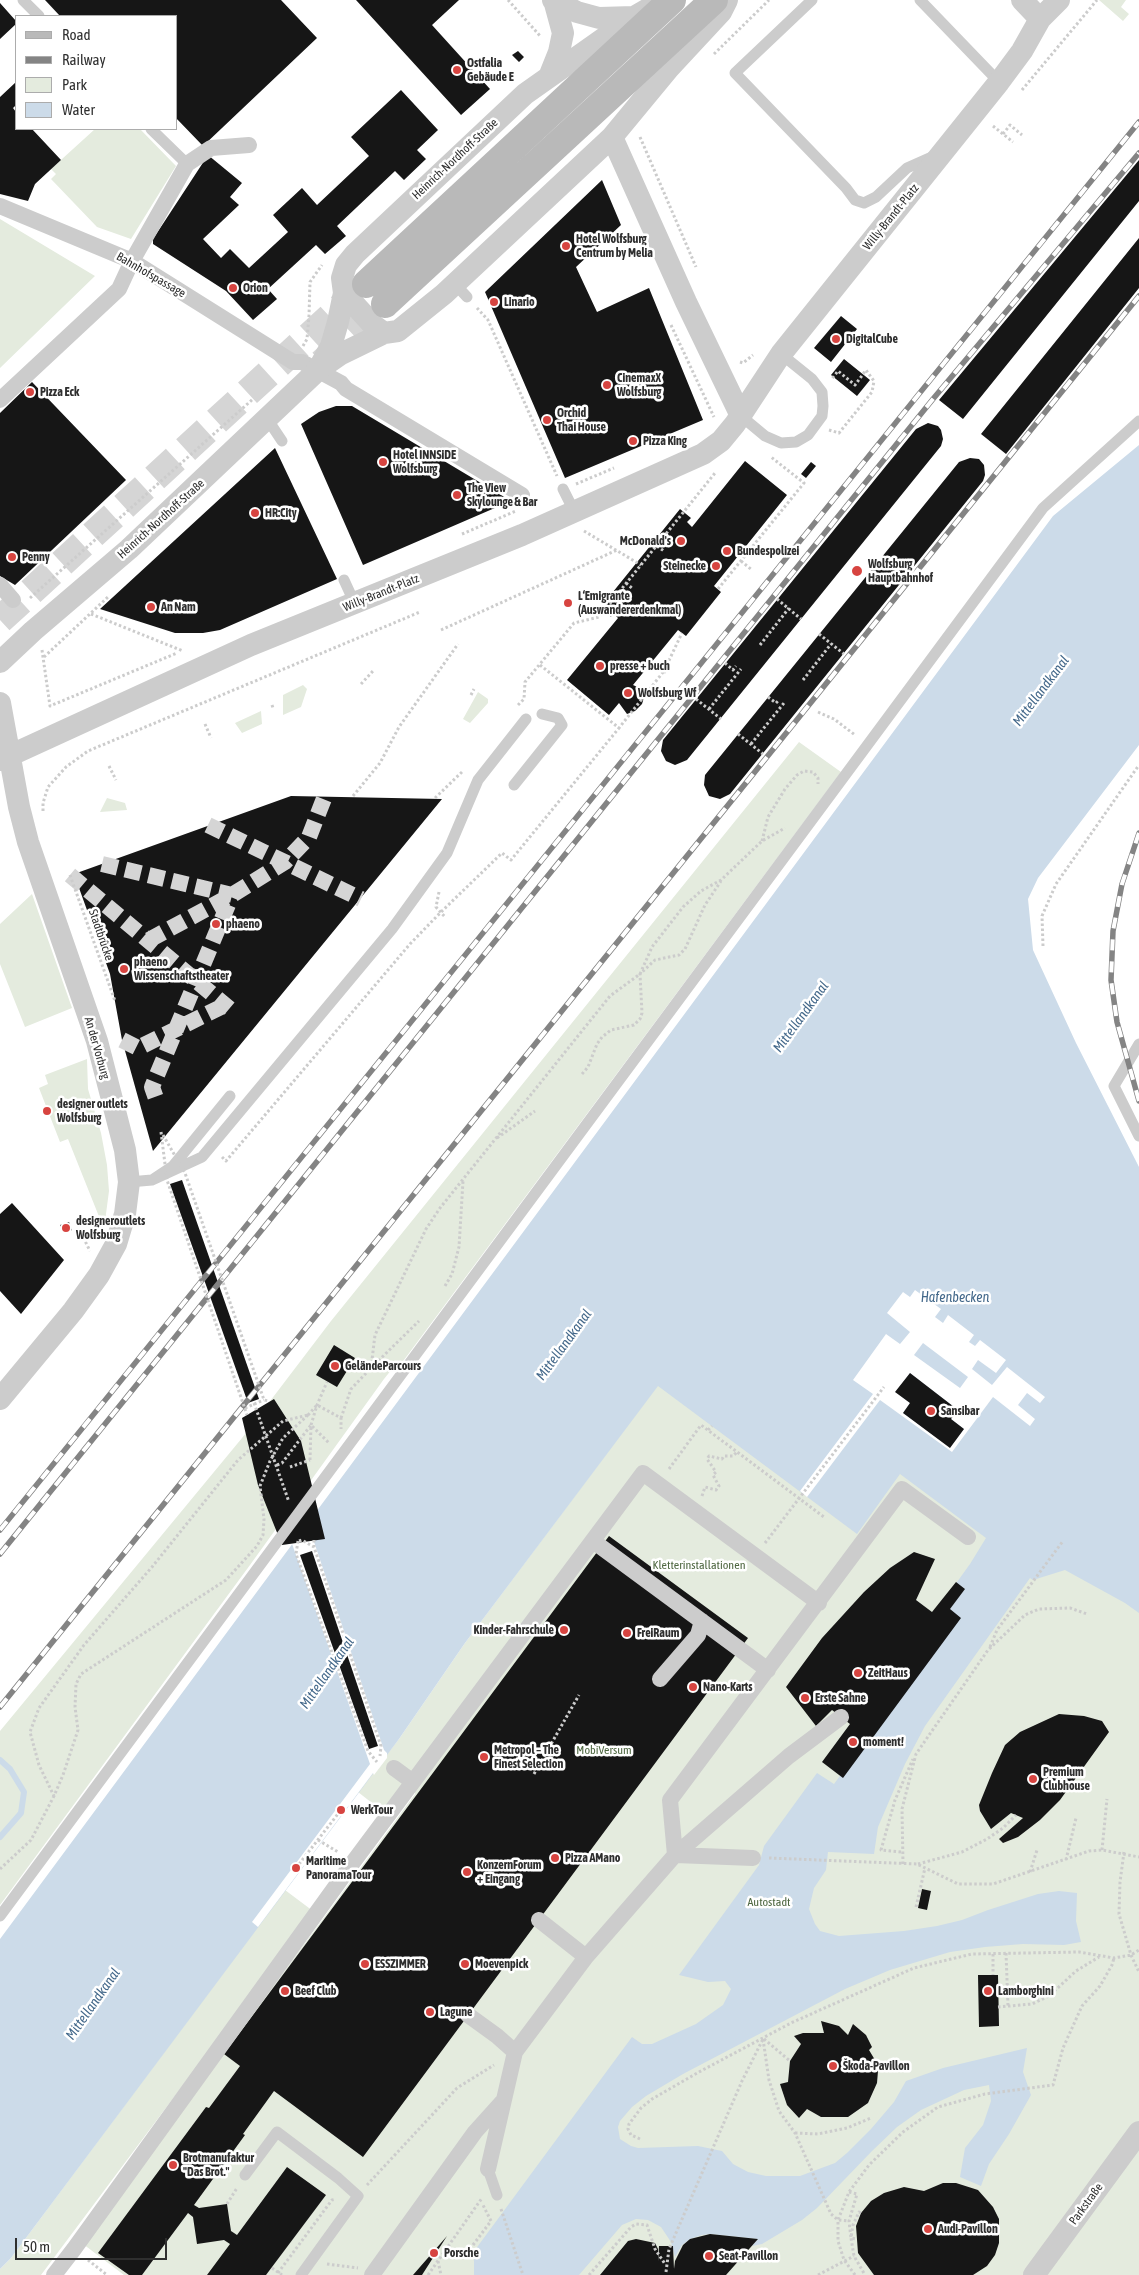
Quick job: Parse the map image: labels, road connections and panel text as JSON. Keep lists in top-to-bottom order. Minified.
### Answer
{"streets":{"main road":["Heinrich-Nordhoff-Straße"],"street":["Willy-Brandt-Platz","Bahnhofspassage","An der Vorburg","Parkstraße"],"path":["Stadtbrücke"]},"crossings":[["Heinrich-Nordhoff-Straße","Bahnhofspassage"],["Willy-Brandt-Platz","An der Vorburg"]],"water":["Mittellandkanal","Hafenbecken"],"parks":["Kletterinstallationen","MobiVersum","Autostadt"],"places":["Ostfalia Gebäude E","Hotel Wolfsburg Centrum by Melia","Orion","Linario","DigitalCube","CinemaxX Wolfsburg","Pizza Eck","Orchid Thai House","Pizza King","Hotel INNSiDE Wolfsburg","The View Skylounge & Bar","HR:City","McDonald's","Bundespolizei","Penny","Steinecke","Wolfsburg Hauptbahnhof","L‘Emigrante (Auswandererdenkmal)","An Nam","presse + buch","Wolfsburg Wf","phaeno","phaeno Wissenschaftstheater","designer outlets Wolfsburg","designeroutlets Wolfsburg","GeländeParcours","Sansibar","Kinder-Fahrschule","FreiRaum","ZeitHaus","Nano-Karts","Erste Sahne","moment!","Metropol – The Finest Selection","Premium Clubhouse","WerkTour","Pizza AMano","Maritime PanoramaTour","KonzernForum + Eingang","ESSZIMMER","Moevenpick","Beef Club","Lamborghini","Lagune","Škoda-Pavillon","Brotmanufaktur \"Das Brot.\"","Audi-Pavillon","Porsche","Seat-Pavillon"],"legend":["Road","Railway","Park","Water"],"scale_bar":"50 m"}
